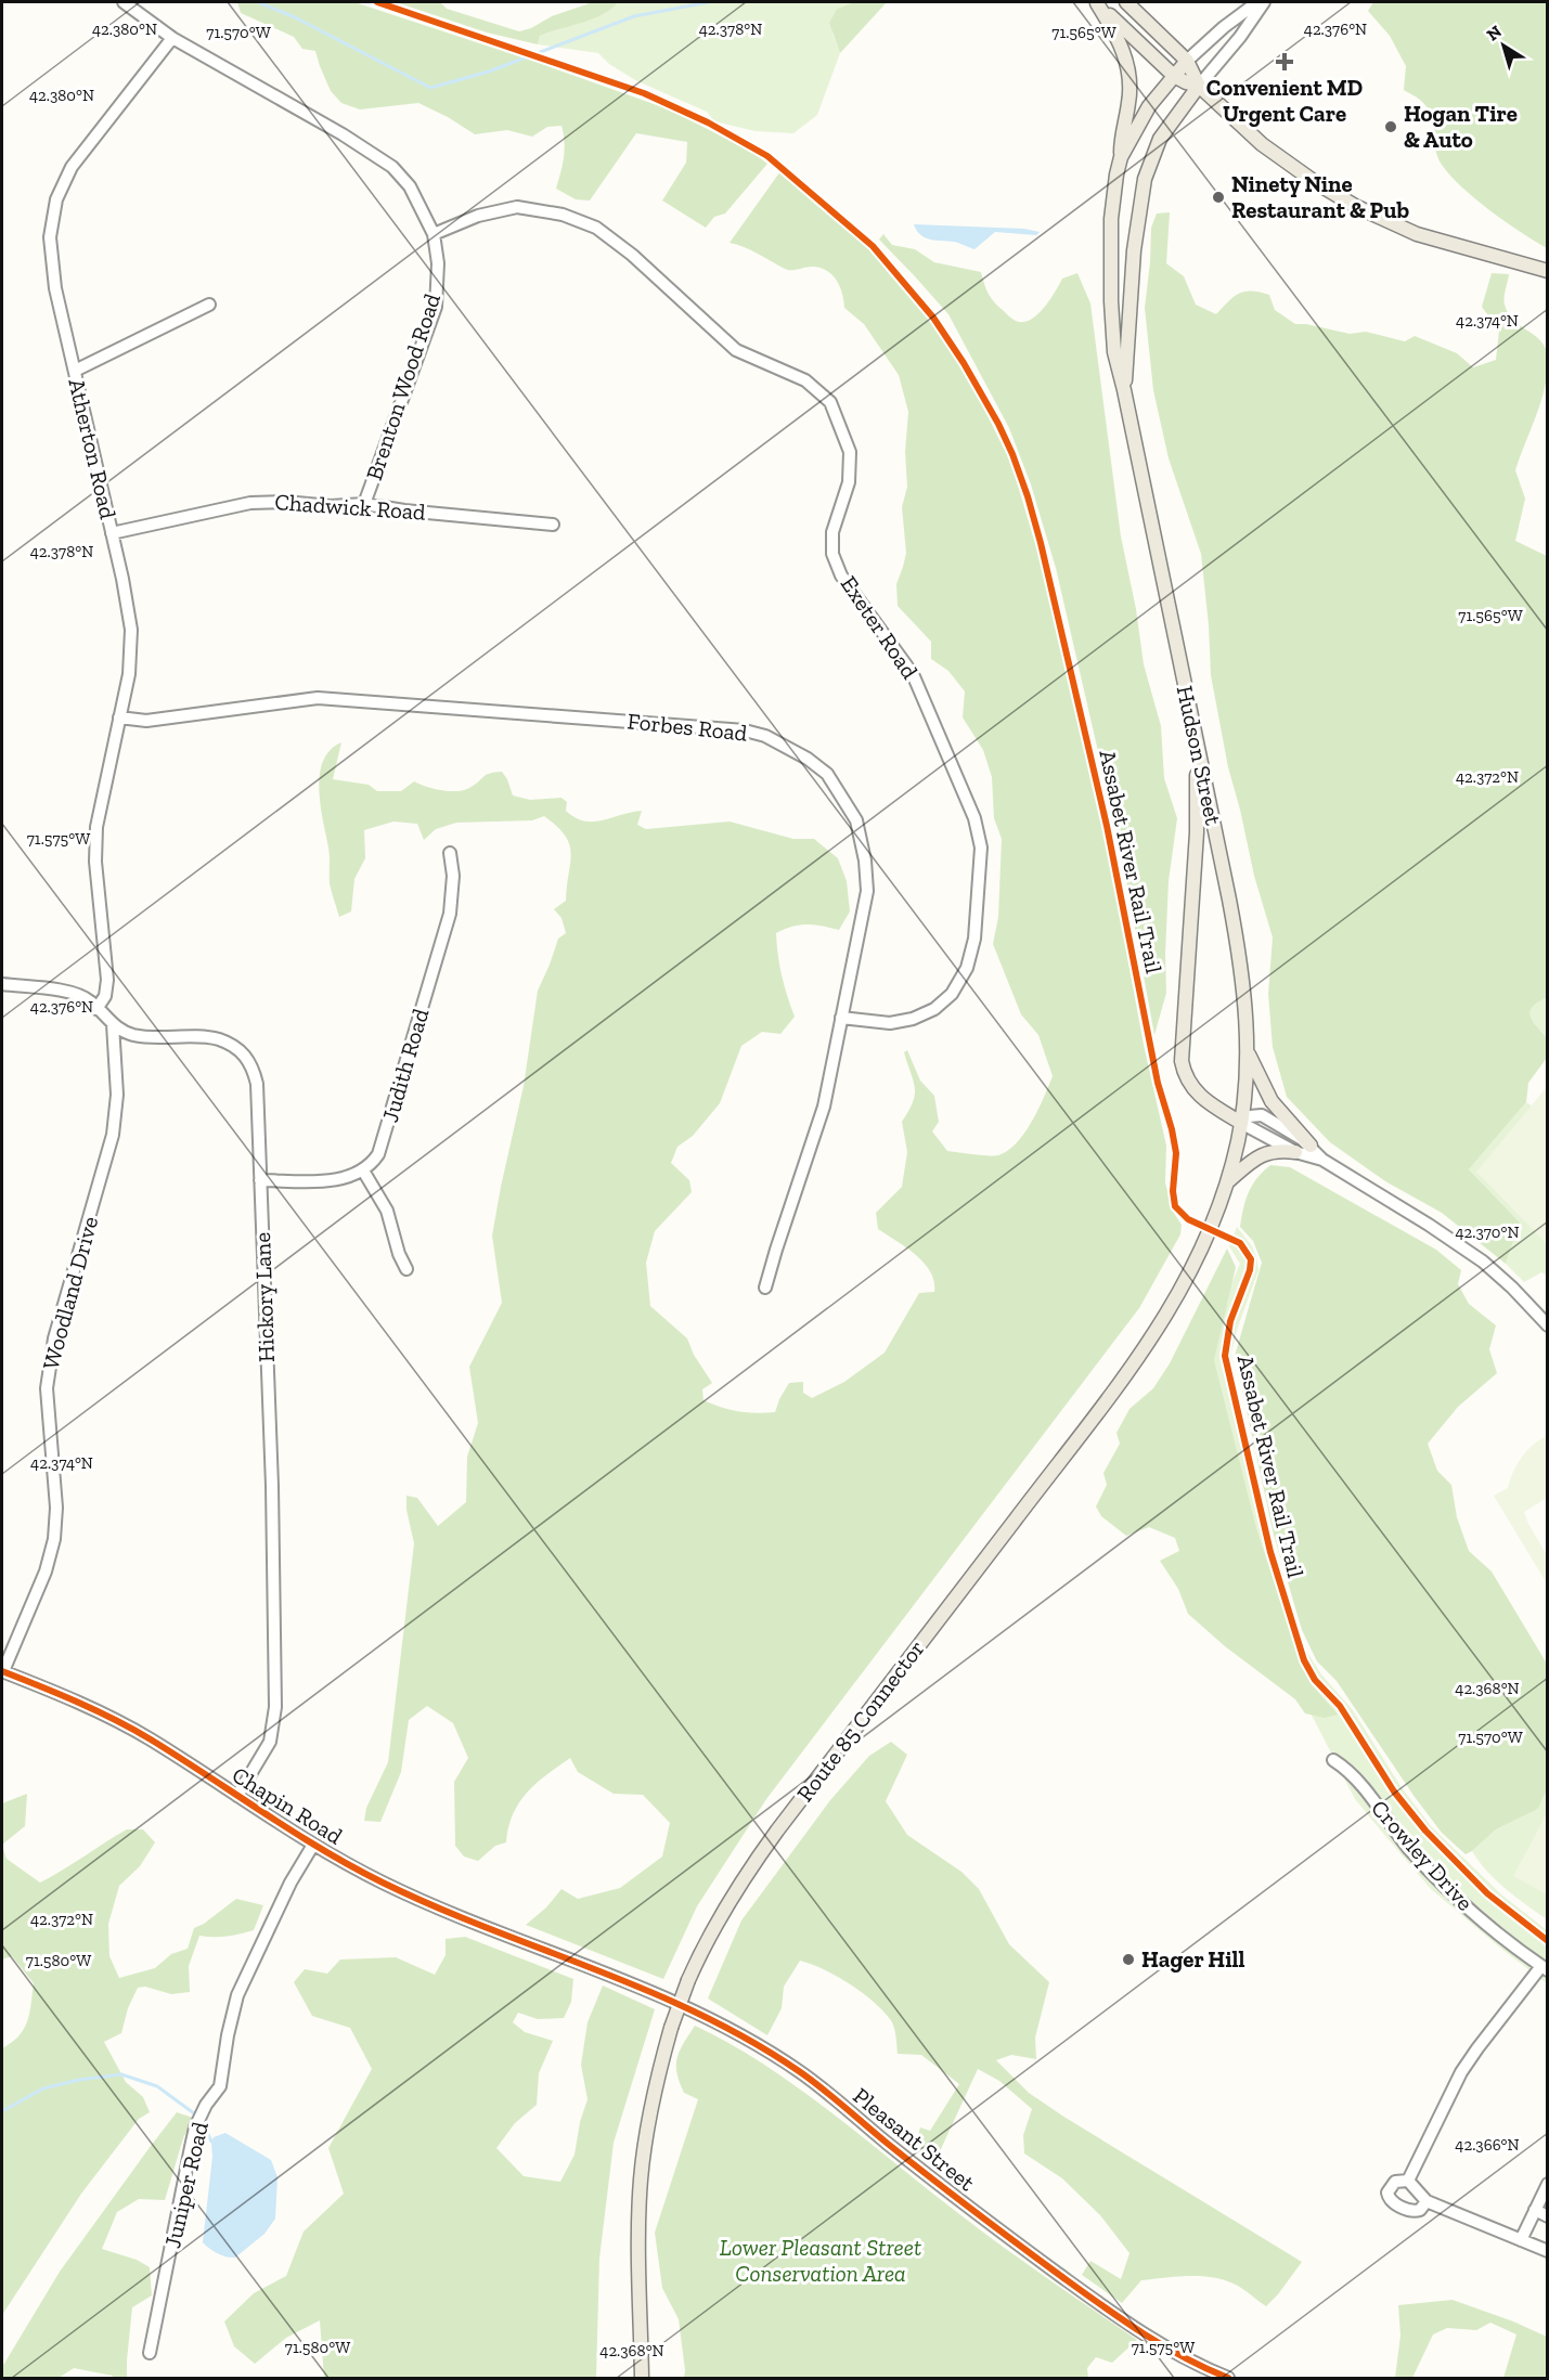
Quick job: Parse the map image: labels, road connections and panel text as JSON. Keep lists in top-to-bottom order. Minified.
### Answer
{"streets":{"main road":["Hudson Street","Route 85 Connector"],"street":["Brenton Wood Road","Atherton Road","Chadwick Road","Exeter Road","Forbes Road","Judith Road","Woodland Drive","Hickory Lane","Chapin Road","Crowley Drive","Pleasant Street","Juniper Road"],"cycle path":["Assabet River Rail Trail"]},"crossings":[["Brenton Wood Road","Atherton Road"],["Brenton Wood Road","Chadwick Road"],["Brenton Wood Road","Exeter Road"],["Atherton Road","Chadwick Road"],["Atherton Road","Forbes Road"],["Atherton Road","Hickory Lane"],["Exeter Road","Forbes Road"],["Hudson Street","Route 85 Connector"],["Woodland Drive","Hickory Lane"],["Woodland Drive","Chapin Road"],["Hickory Lane","Chapin Road"],["Chapin Road","Pleasant Street"],["Chapin Road","Juniper Road"]],"parks":["Lower Pleasant Street Conservation Area"],"places":{"health":["Convenient MD Urgent Care"],"other":["Hogan Tire & Auto","Ninety Nine Restaurant & Pub","Hager Hill"]},"north":"top left","coordinates":["42.380°N","42.378°N","42.376°N","71.570°W","71.565°W","42.374°N","42.372°N","71.575°W","42.370°N","42.368°N","71.580°W","42.366°N"]}
